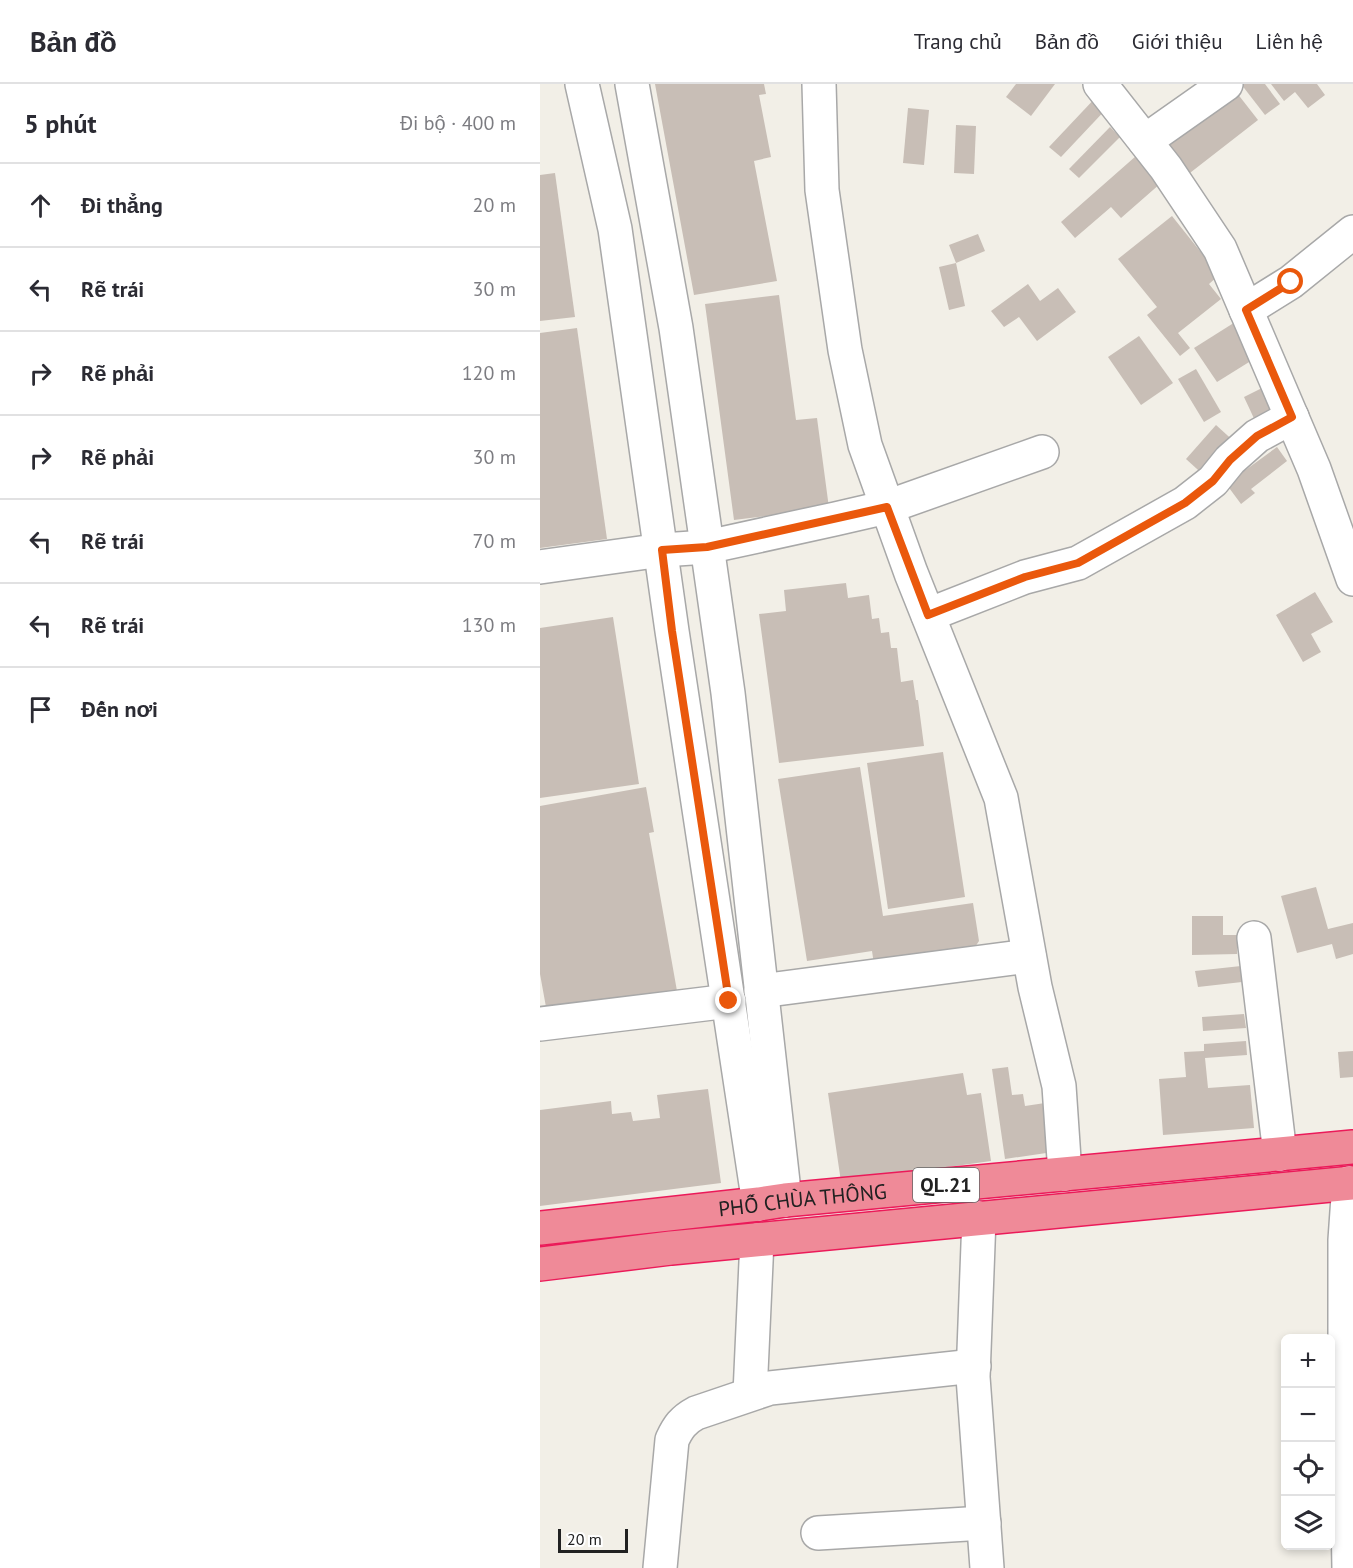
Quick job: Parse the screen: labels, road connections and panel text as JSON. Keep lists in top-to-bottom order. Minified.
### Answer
{"streets":{"highway":["QL.21","PHỐ CHÙA THÔNG"]},"scale_bar":"20 m","page":{"header":"Bản đồ","nav":["Trang chủ","Bản đồ","Giới thiệu","Liên hệ"],"heading":["5 phút","Đi bộ · 400 m"],"list":[["Đi thẳng","20 m"],["Rẽ trái","30 m"],["Rẽ phải","120 m"],["Rẽ phải","30 m"],["Rẽ trái","70 m"],["Rẽ trái","130 m"],"Đến nơi"],"map_buttons":["+","−"],"scale":"20 m"}}
